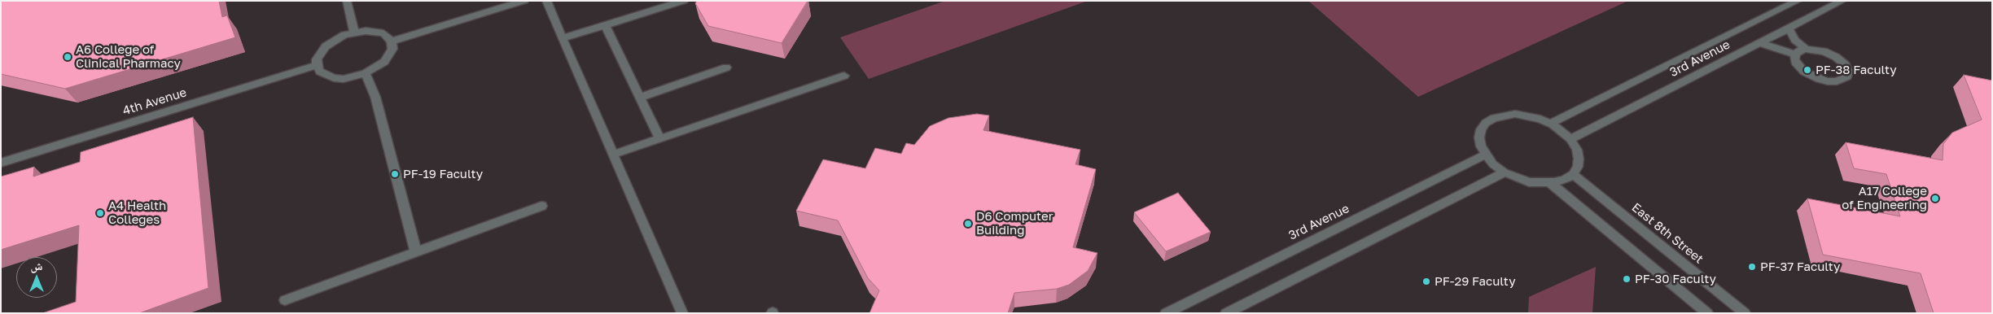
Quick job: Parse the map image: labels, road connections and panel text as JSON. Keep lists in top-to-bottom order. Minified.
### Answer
{"streets":{"lane":["3rd Avenue","4th Avenue","East 8th Street"]},"crossings":[["3rd Avenue","East 8th Street"]],"places":["A6 College of Clinical Pharmacy","PF-38 Faculty","PF-19 Faculty","A17 College of Engineering","A4 Health Colleges","D6 Computer Building","PF-37 Faculty","PF-30 Faculty","PF-29 Faculty"],"north":"top"}
